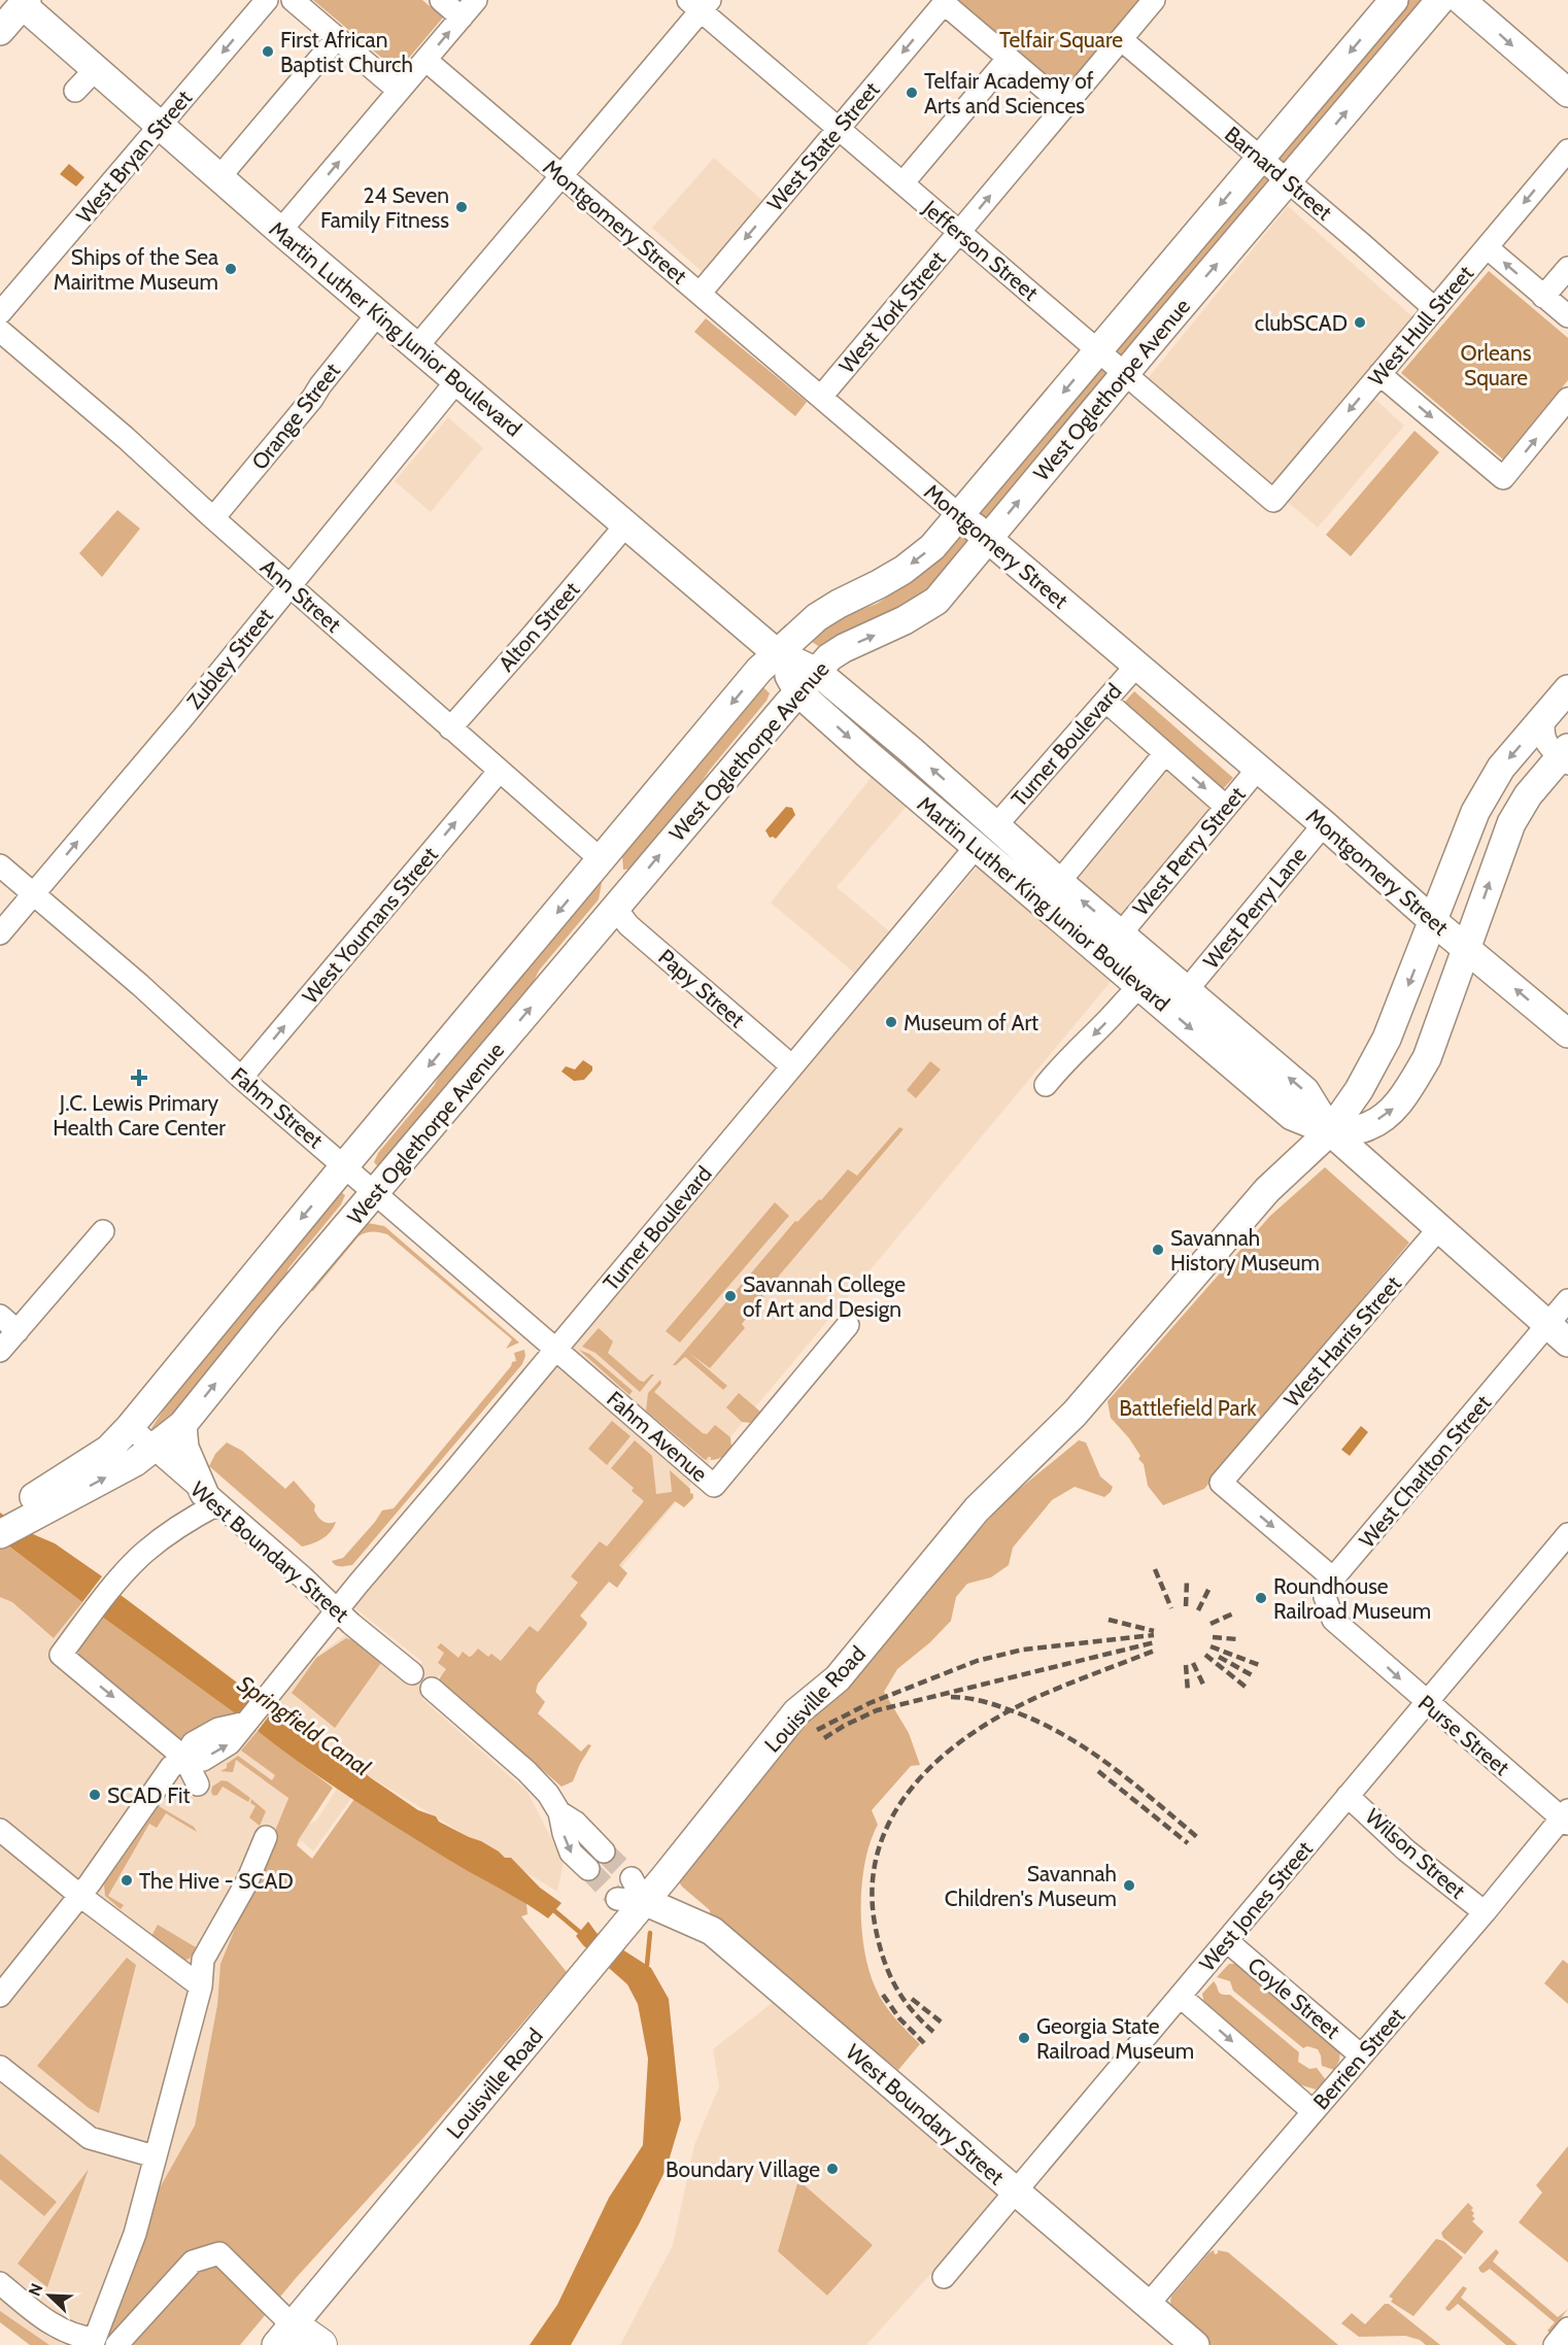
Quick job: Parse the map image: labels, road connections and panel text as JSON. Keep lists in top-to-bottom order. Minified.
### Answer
{"streets":{"main road":["Montgomery Street","Martin Luther King Junior Boulevard","West Oglethorpe Avenue","West Boundary Street","Louisville Road"],"street":["West State Street","West Bryan Street","Barnard Street","Jefferson Street","West York Street","West Hull Street","Orange Street","Ann Street","Alton Street","Zubley Street","Turner Boulevard","West Perry Street","West Perry Lane","West Youmans Street","Papy Street","Fahm Street","West Harris Street","Fahm Avenue","West Charlton Street","Purse Street","Wilson Street","West Jones Street","Coyle Street","Berrien Street"]},"crossings":[["West State Street","Montgomery Street"],["West State Street","Jefferson Street"],["West Bryan Street","Martin Luther King Junior Boulevard"],["Barnard Street","West York Street"],["Barnard Street","West Hull Street"],["Barnard Street","West Oglethorpe Avenue"],["Montgomery Street","West York Street"],["Montgomery Street","West Oglethorpe Avenue"],["Montgomery Street","Turner Boulevard"],["Montgomery Street","West Perry Street"],["Montgomery Street","West Perry Lane"],["Montgomery Street","Louisville Road"],["Jefferson Street","West York Street"],["Jefferson Street","West Hull Street"],["Jefferson Street","West Oglethorpe Avenue"],["Martin Luther King Junior Boulevard","West Oglethorpe Avenue"],["Martin Luther King Junior Boulevard","Orange Street"],["Martin Luther King Junior Boulevard","Alton Street"],["Martin Luther King Junior Boulevard","Zubley Street"],["Martin Luther King Junior Boulevard","Turner Boulevard"],["Martin Luther King Junior Boulevard","West Perry Street"],["Martin Luther King Junior Boulevard","West Perry Lane"],["Martin Luther King Junior Boulevard","West Harris Street"],["Martin Luther King Junior Boulevard","West Charlton Street"],["Martin Luther King Junior Boulevard","Louisville Road"],["West Oglethorpe Avenue","Ann Street"],["West Oglethorpe Avenue","Papy Street"],["West Oglethorpe Avenue","Fahm Street"],["West Oglethorpe Avenue","West Boundary Street"],["Orange Street","Ann Street"],["Ann Street","Alton Street"],["Ann Street","Zubley Street"],["Ann Street","West Youmans Street"],["Zubley Street","Fahm Street"],["Turner Boulevard","Papy Street"],["Turner Boulevard","Fahm Street"],["Turner Boulevard","Fahm Avenue"],["Turner Boulevard","West Boundary Street"],["West Youmans Street","Fahm Street"],["Fahm Street","Fahm Avenue"],["West Harris Street","West Charlton Street"],["West Harris Street","Purse Street"],["West Charlton Street","Purse Street"],["West Boundary Street","Louisville Road"],["West Boundary Street","West Jones Street"],["West Boundary Street","Berrien Street"],["Purse Street","West Jones Street"],["Purse Street","Berrien Street"],["Wilson Street","West Jones Street"],["Wilson Street","Berrien Street"],["West Jones Street","Coyle Street"],["Coyle Street","Berrien Street"]],"one_way":["West Hull Street","Zubley Street","West Youmans Street","Purse Street"],"water":["Springfield Canal"],"parks":["Telfair Square","Orleans Square","Battlefield Park"],"places":{"other":["First African Baptist Church","Telfair Academy of Arts and Sciences","24 Seven Family Fitness","Ships of the Sea Mairitme Museum","clubSCAD","Museum of Art","Savannah History Museum","Savannah College of Art and Design","Roundhouse Railroad Museum","SCAD Fit","The Hive - SCAD","Savannah Children's Museum","Georgia State Railroad Museum","Boundary Village"],"health":["J.C. Lewis Primary Health Care Center"]},"north":"top left"}
